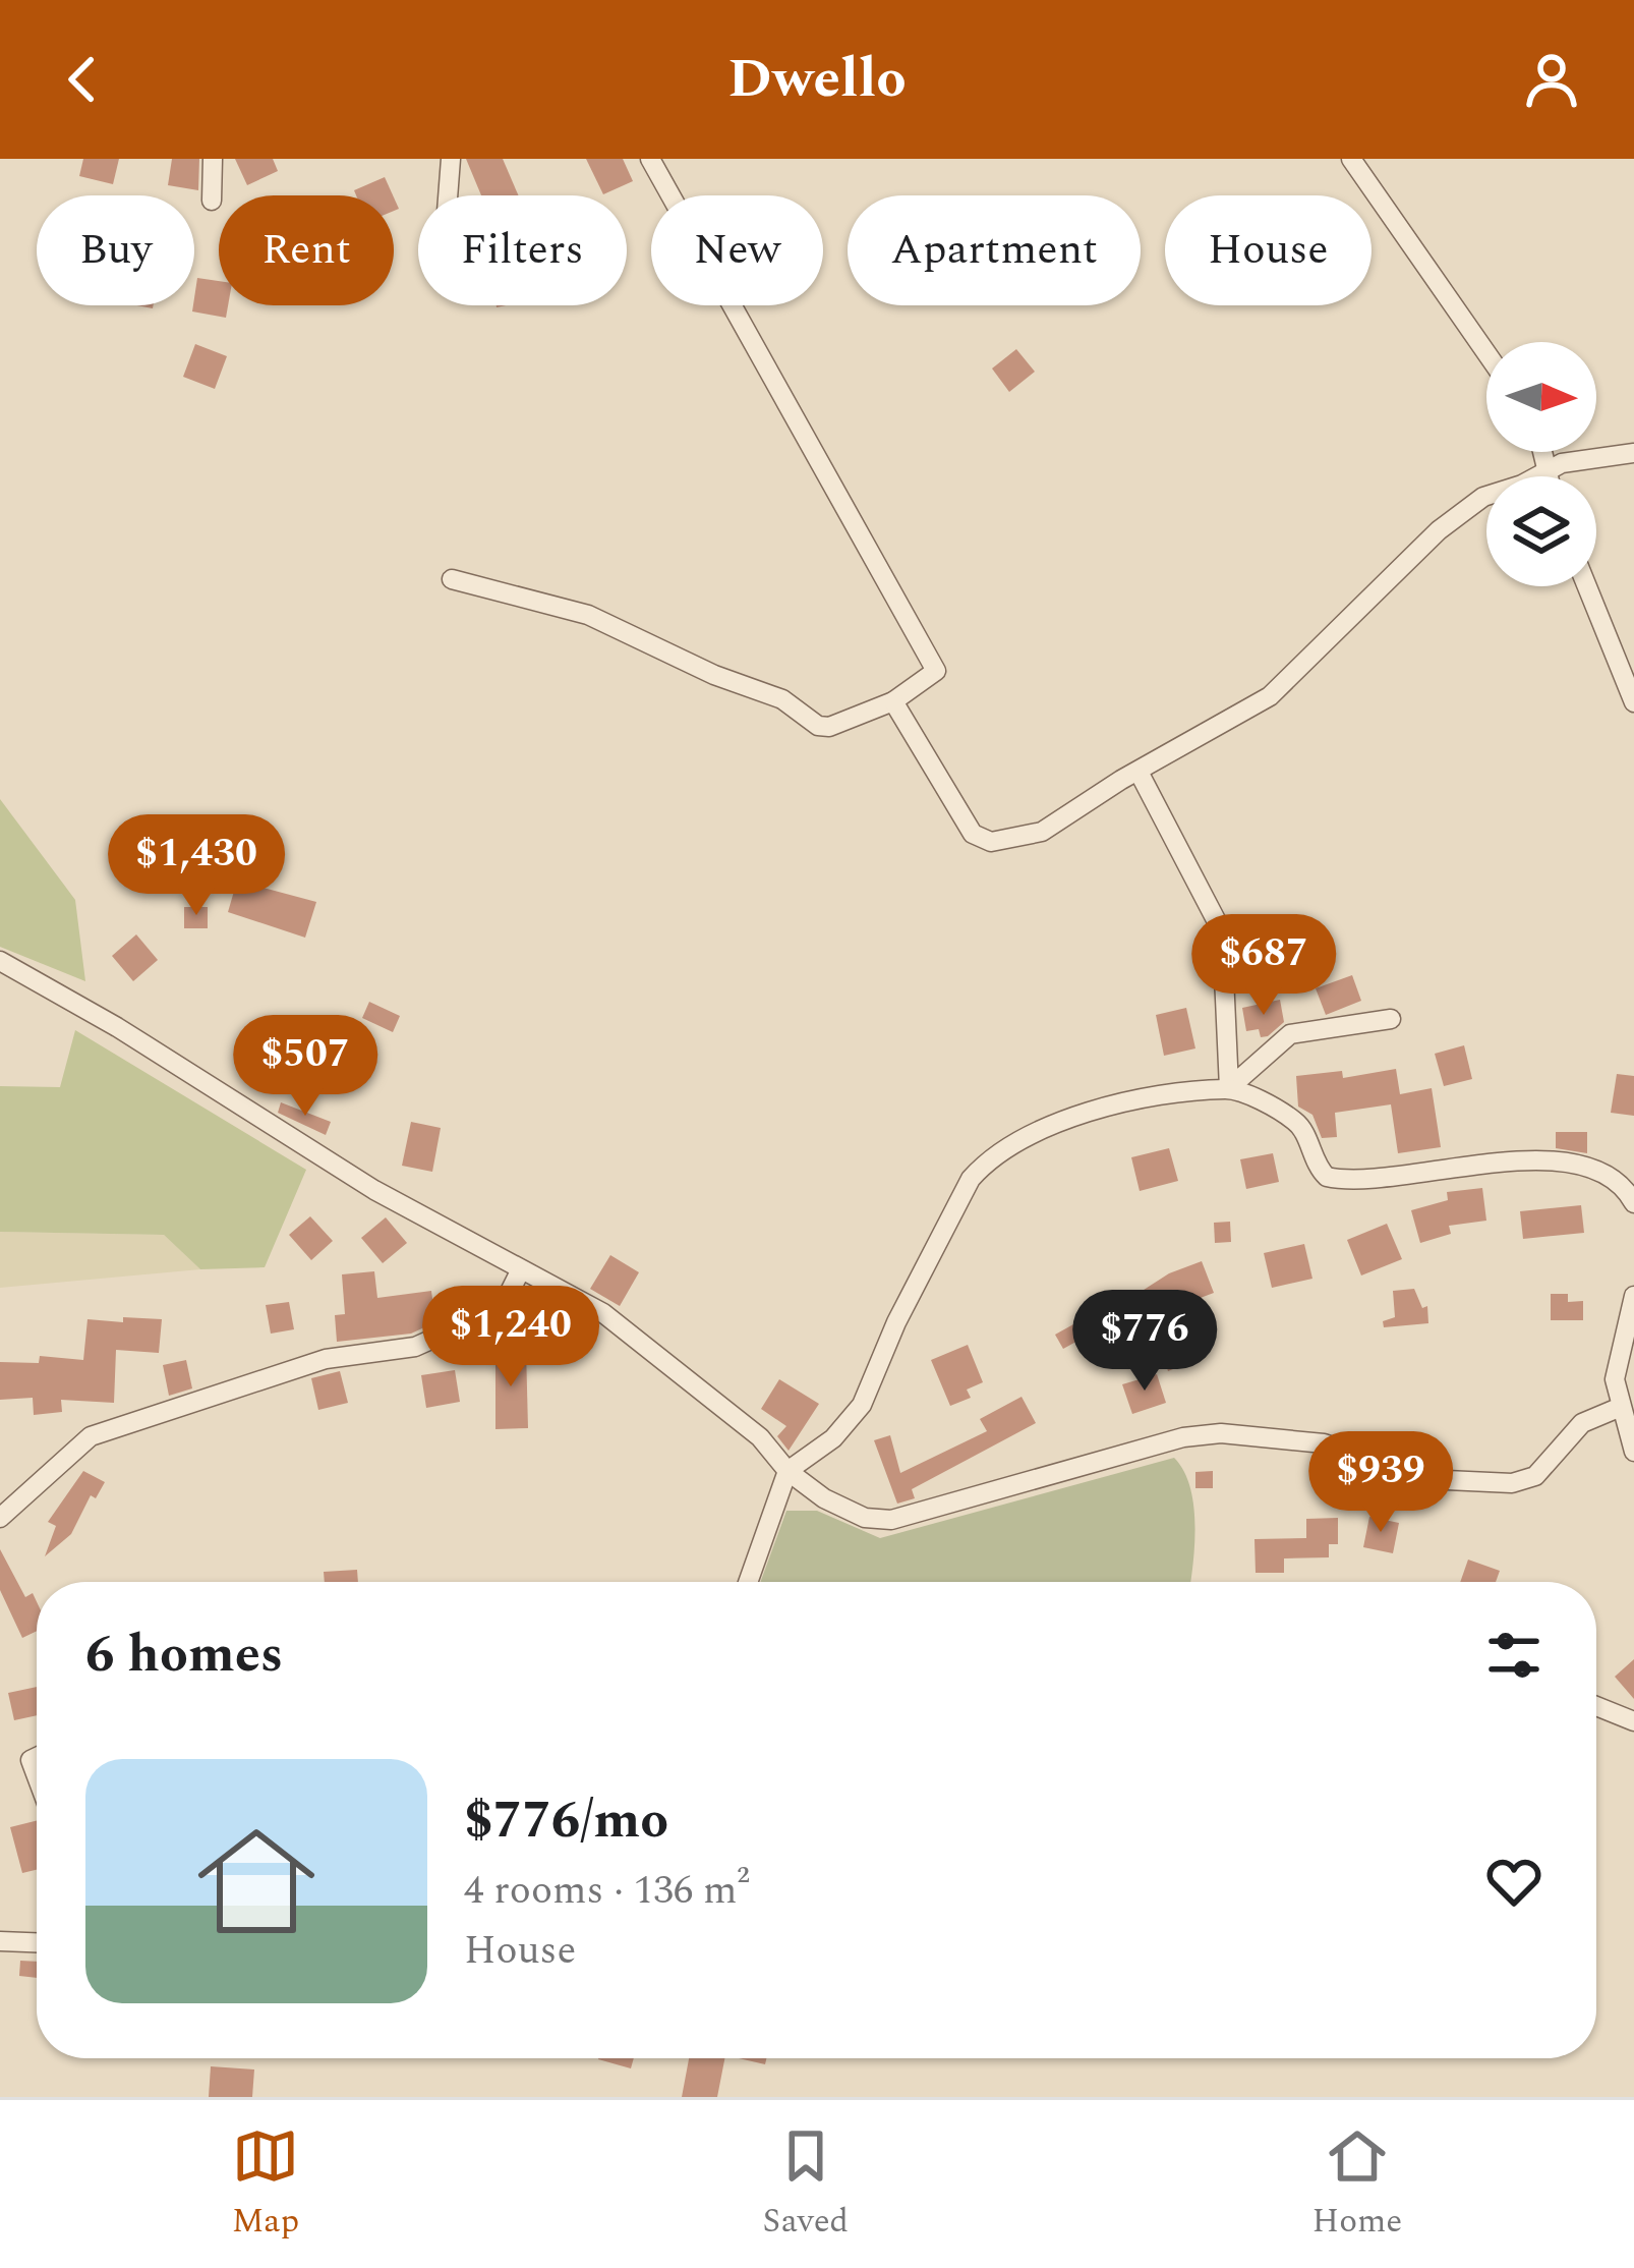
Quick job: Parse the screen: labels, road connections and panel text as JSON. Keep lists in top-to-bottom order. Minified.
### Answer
{"north":"right","page":{"header":"Dwello","chip":["Buy","Rent","Filters","New","Apartment","House"],"price":["$1,430","$687","$507","$1,240","$776","$939"],"heading":"6 homes","list":[{"name":"$776/mo","note":"4 rooms · 136 m² · House"}],"tabs":["Map","Saved","Home"]}}
